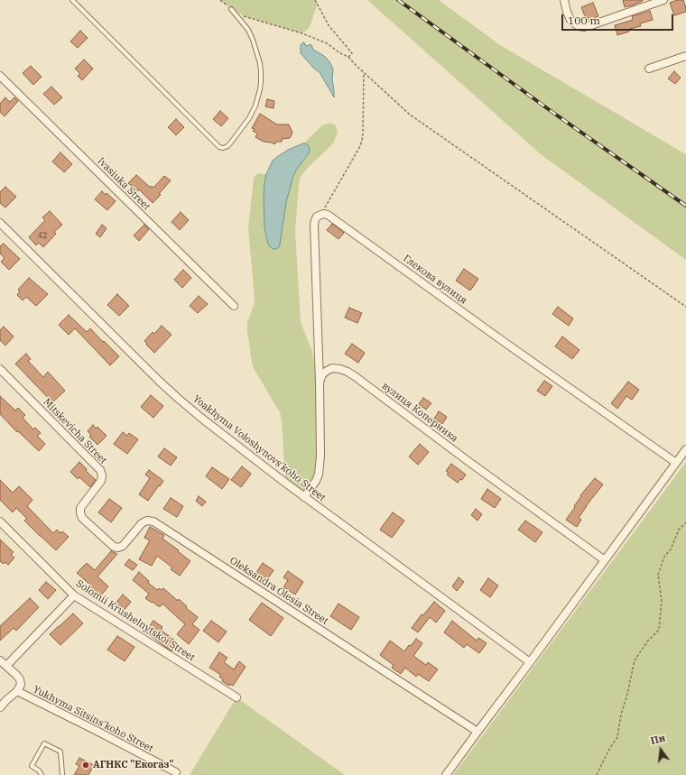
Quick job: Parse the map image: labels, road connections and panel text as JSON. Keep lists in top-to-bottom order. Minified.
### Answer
{"streets":{"street":["Ivasiuka Street","Глекова вулиця","вулиця Коперника","Mitskevicha Street","Yoakhyma Voloshynovs'koho Street","Oleksandra Olesia Street","Solomii Krushelnytskoi Street","Yukhyma Sitsins'koho Street"]},"crossings":[["Mitskevicha Street","Oleksandra Olesia Street"]],"places":["АГНКС \"Екогаз\""],"house_numbers":["42"],"scale_bar":"100 m","north":"top"}
